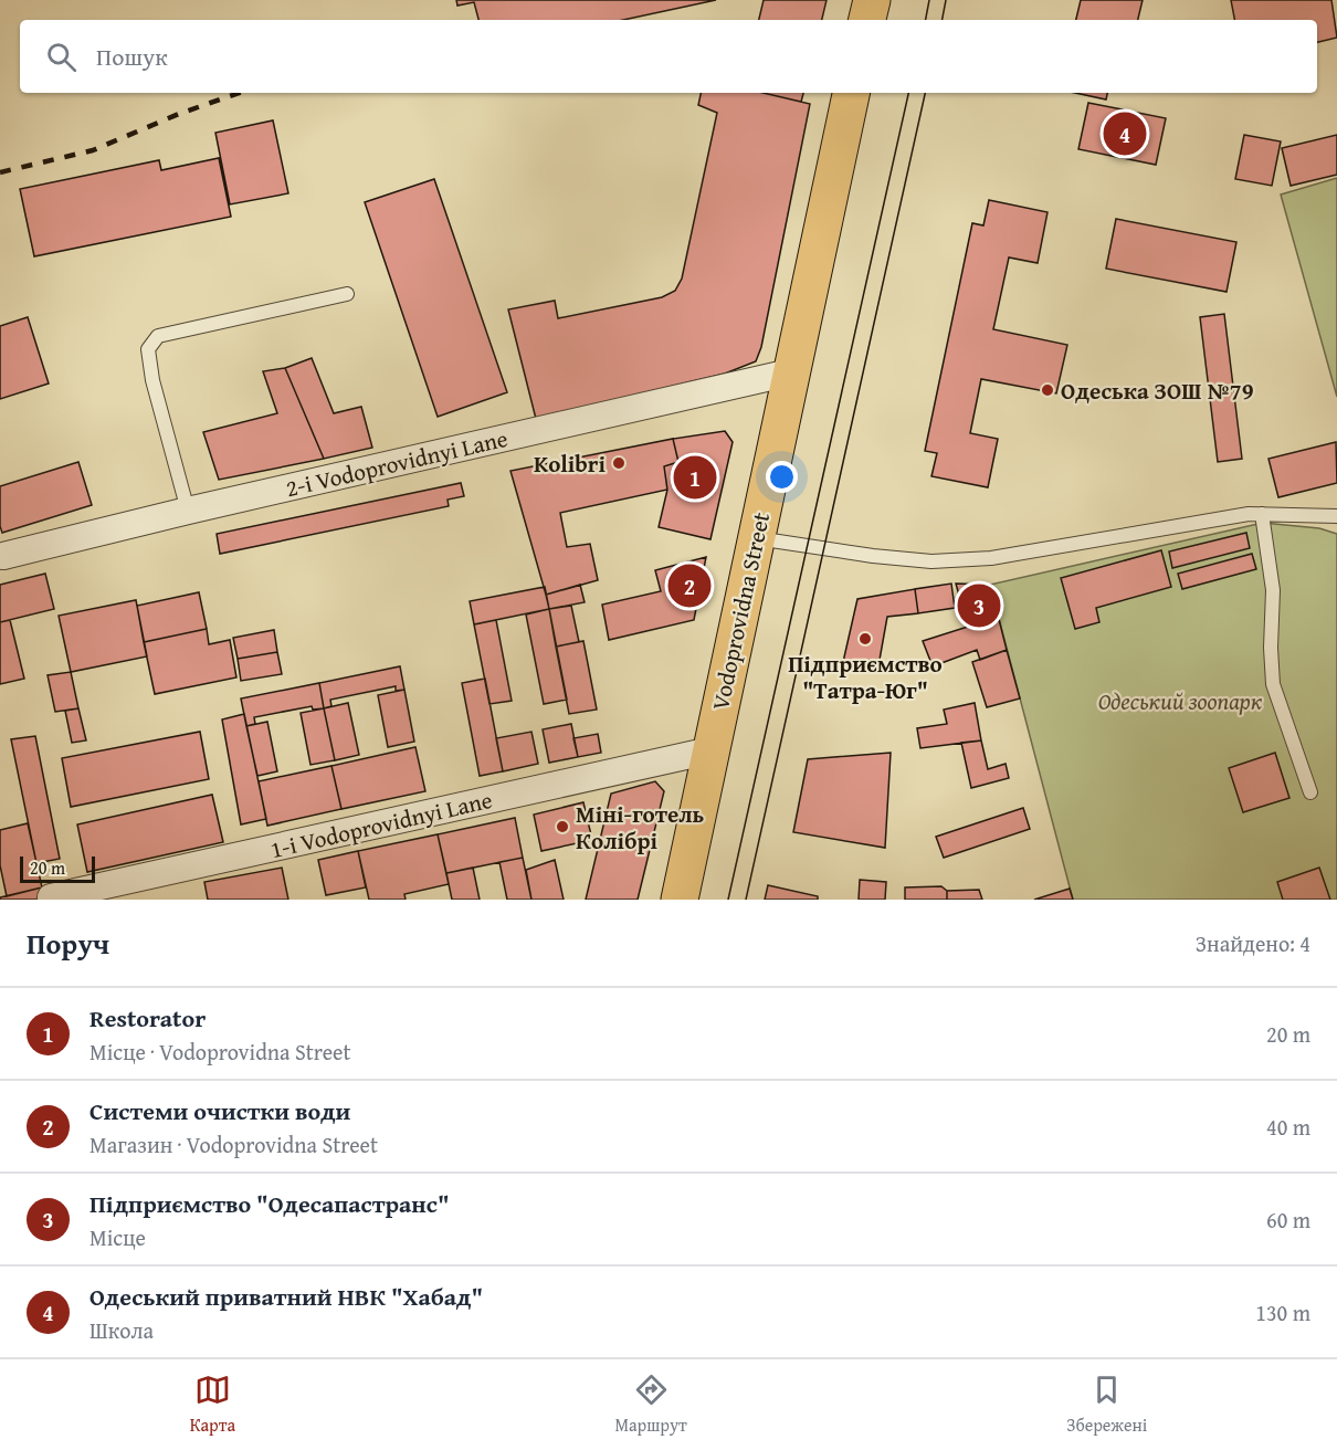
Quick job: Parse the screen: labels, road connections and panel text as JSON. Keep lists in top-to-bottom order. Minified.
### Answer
{"streets":{"main road":["Vodoprovidna Street"],"street":["2-i Vodoprovidnyi Lane","1-i Vodoprovidnyi Lane"]},"crossings":[["2-i Vodoprovidnyi Lane","Vodoprovidna Street"],["Vodoprovidna Street","1-i Vodoprovidnyi Lane"]],"parks":["Одеський зоопарк"],"places":["Одеська ЗОШ №79","Kolibri","Підприємство \"Татра-Юг\"","Міні-готель Колібрі"],"scale_bar":"20 m","page":{"search":"Пошук","pins":["4","1","2","3"],"scale":"20 m","heading":["Поруч","Знайдено: 4"],"list":[{"mark":"1","name":"Restorator","note":"Місце · Vodoprovidna Street","value":"20 m"},{"mark":"2","name":"Системи очистки води","note":"Магазин · Vodoprovidna Street","value":"40 m"},{"mark":"3","name":"Підприємство \"Одесапастранс\"","note":"Місце","value":"60 m"},{"mark":"4","name":"Одеський приватний НВК \"Хабад\"","note":"Школа","value":"130 m"}],"nav":["Карта","Маршрут","Збережені"]}}
